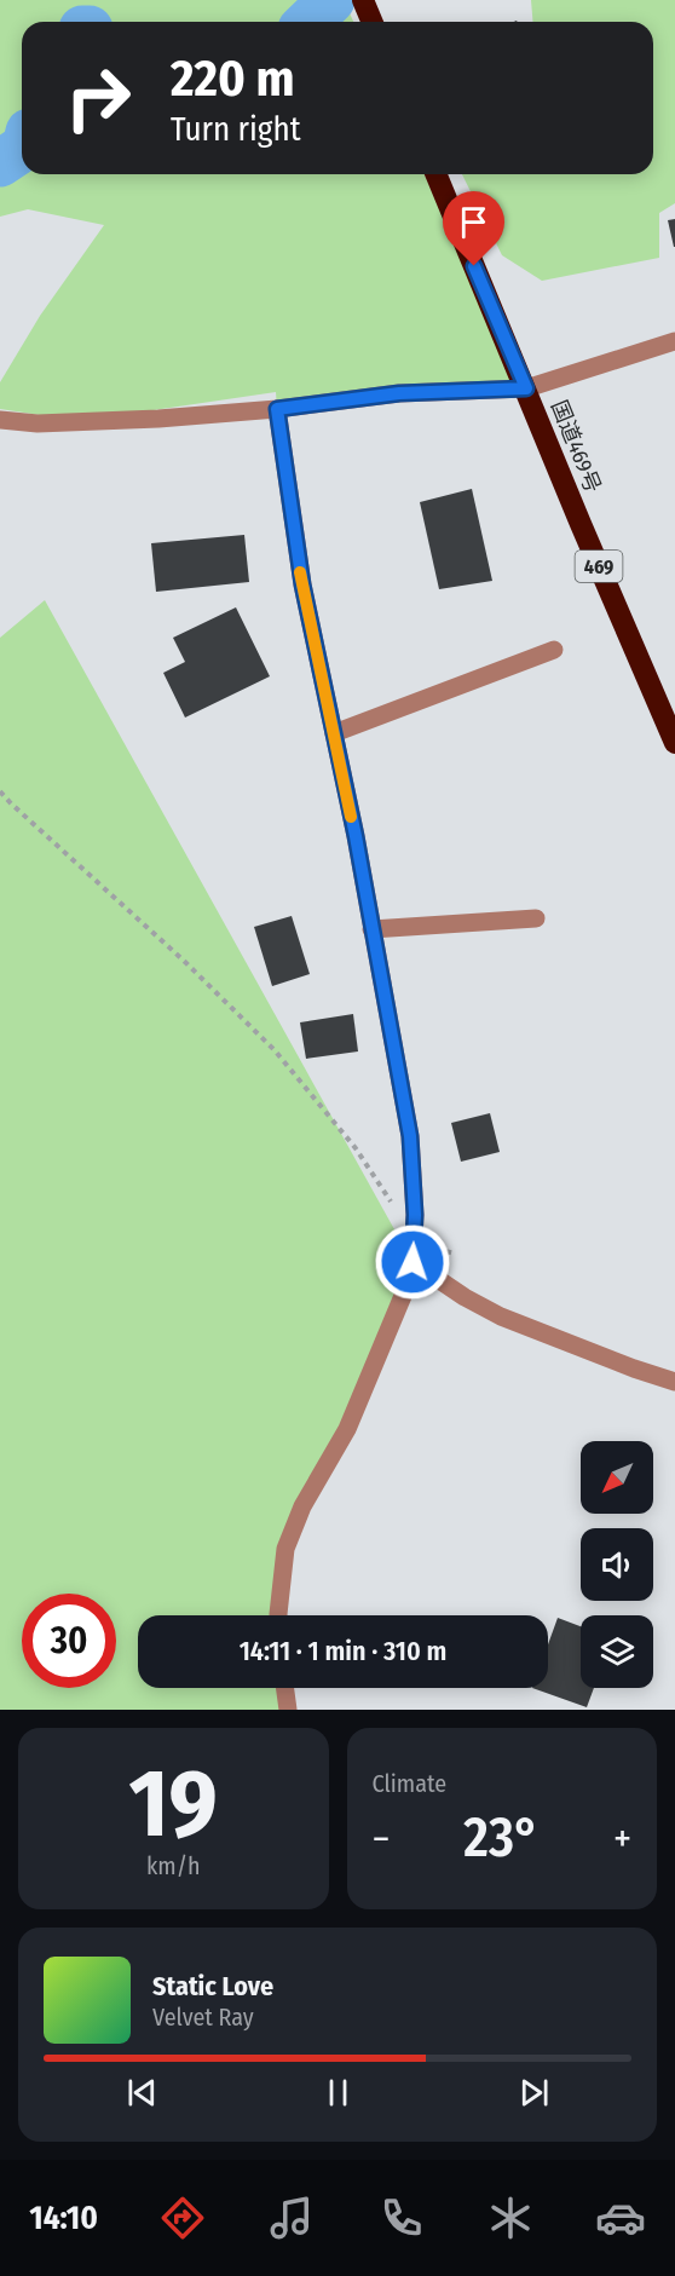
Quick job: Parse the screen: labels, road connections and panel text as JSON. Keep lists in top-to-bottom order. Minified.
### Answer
{"streets":{"highway":["国道469号","469"]},"north":"bottom left","page":{"turn":["220 m","Turn right"],"limit":"30","trip":"14:11 · 1 min · 310 m","tile":[["19","km/h"],"Climate"],"heat":["−","23°","+"],"song":["Static Love","Velvet Ray"],"tabs":"14:10"}}
